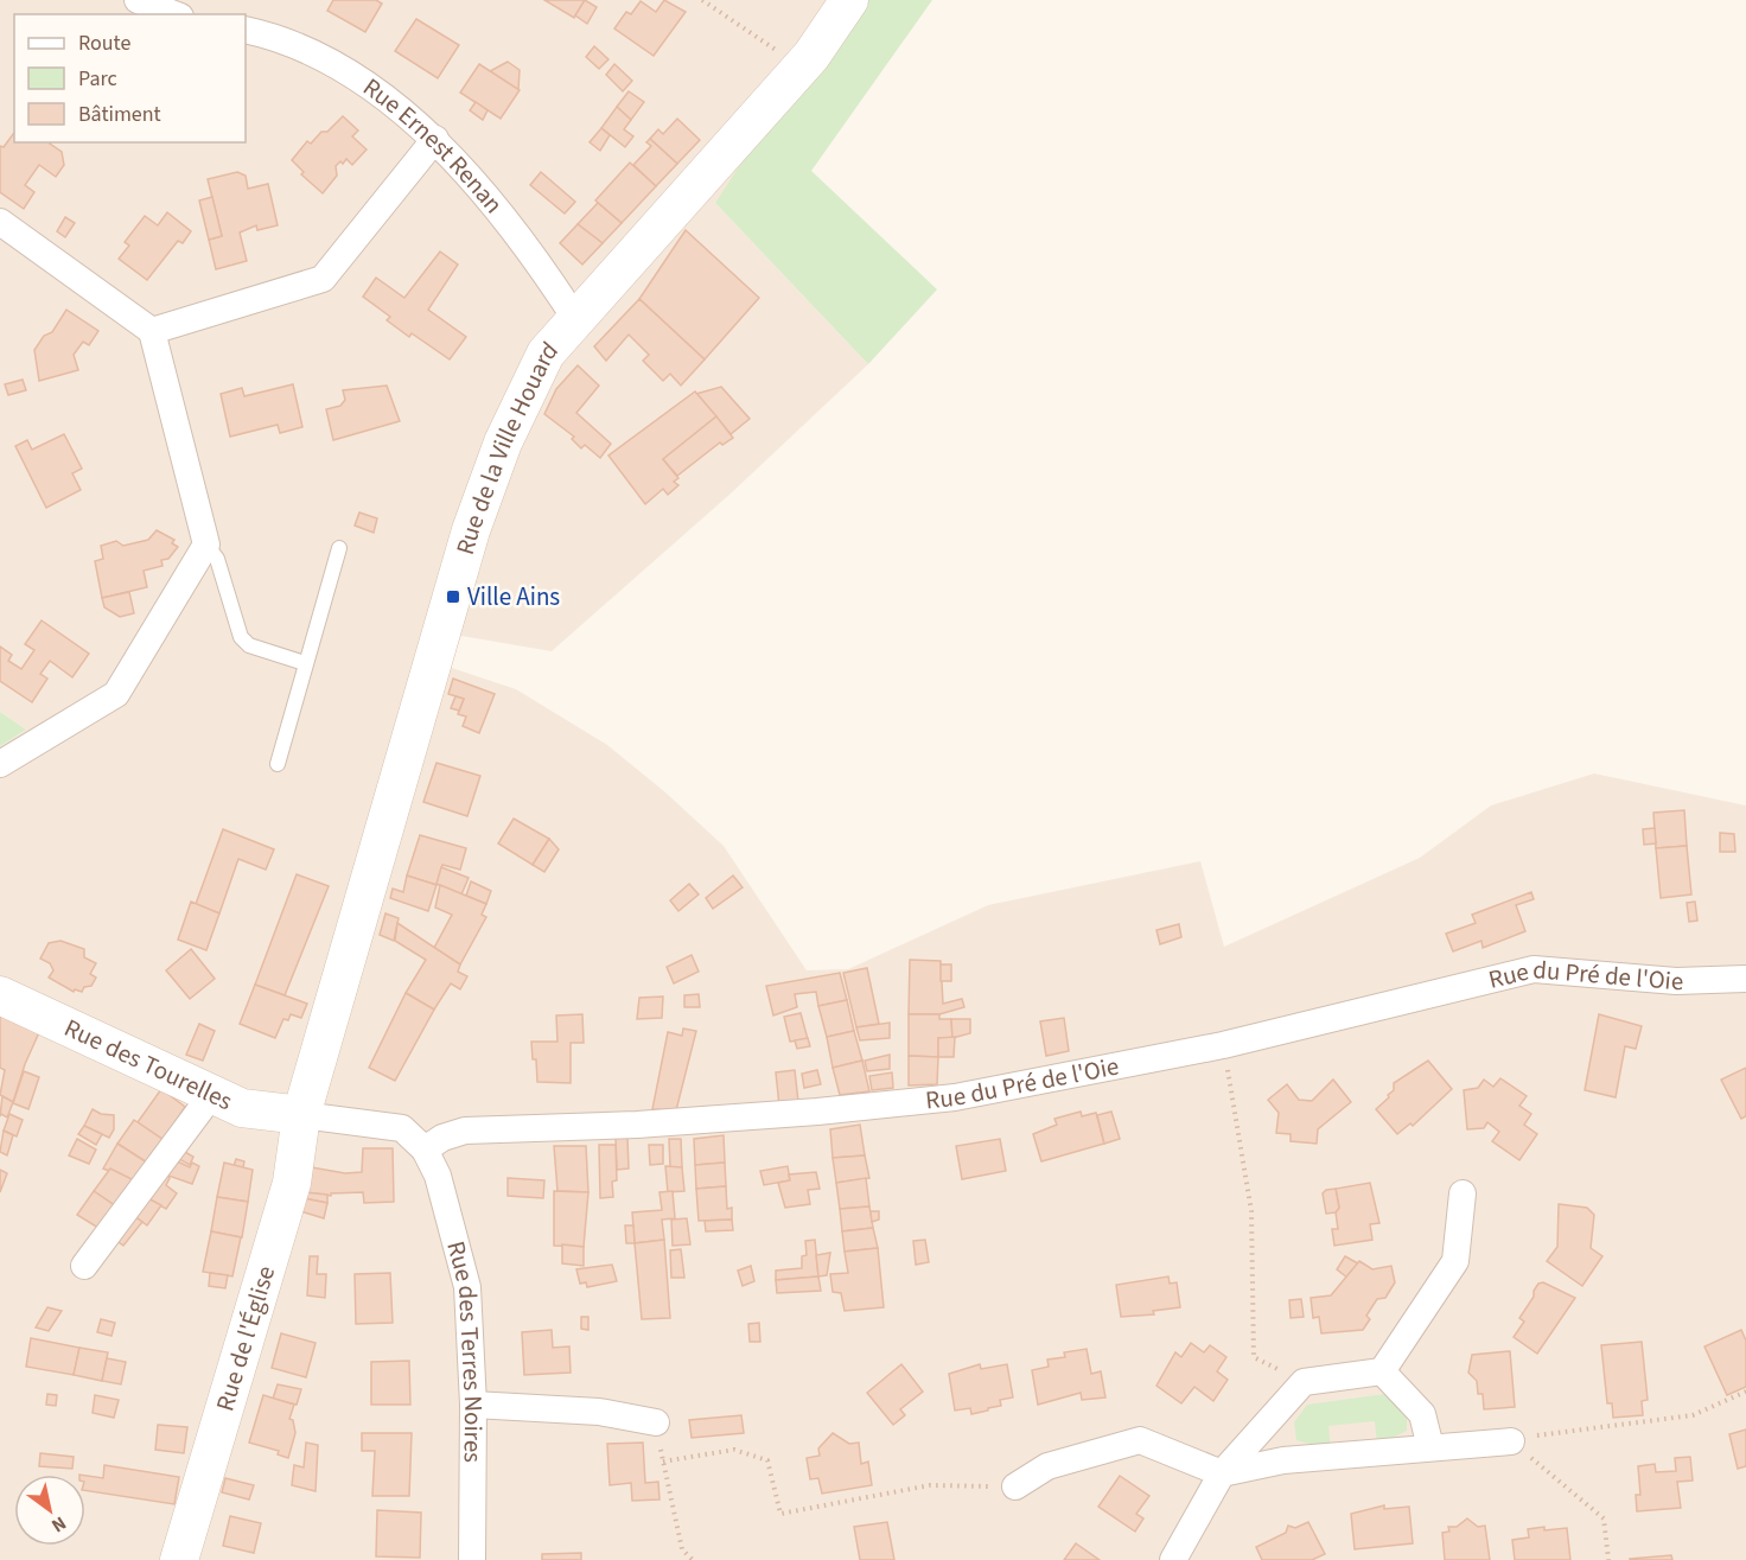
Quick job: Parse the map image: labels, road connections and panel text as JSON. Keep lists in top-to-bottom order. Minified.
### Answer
{"streets":{"street":["Rue Ernest Renan","Rue de la Ville Houard","Rue du Pré de l'Oie","Rue des Tourelles","Rue de l'Église","Rue des Terres Noires"]},"crossings":[["Rue Ernest Renan","Rue de la Ville Houard"],["Rue de la Ville Houard","Rue des Tourelles"],["Rue de la Ville Houard","Rue de l'Église"],["Rue du Pré de l'Oie","Rue des Terres Noires"],["Rue des Tourelles","Rue de l'Église"]],"places":{"transit":["Ville Ains"]},"legend":["Route","Parc","Bâtiment"],"north":"bottom right"}
